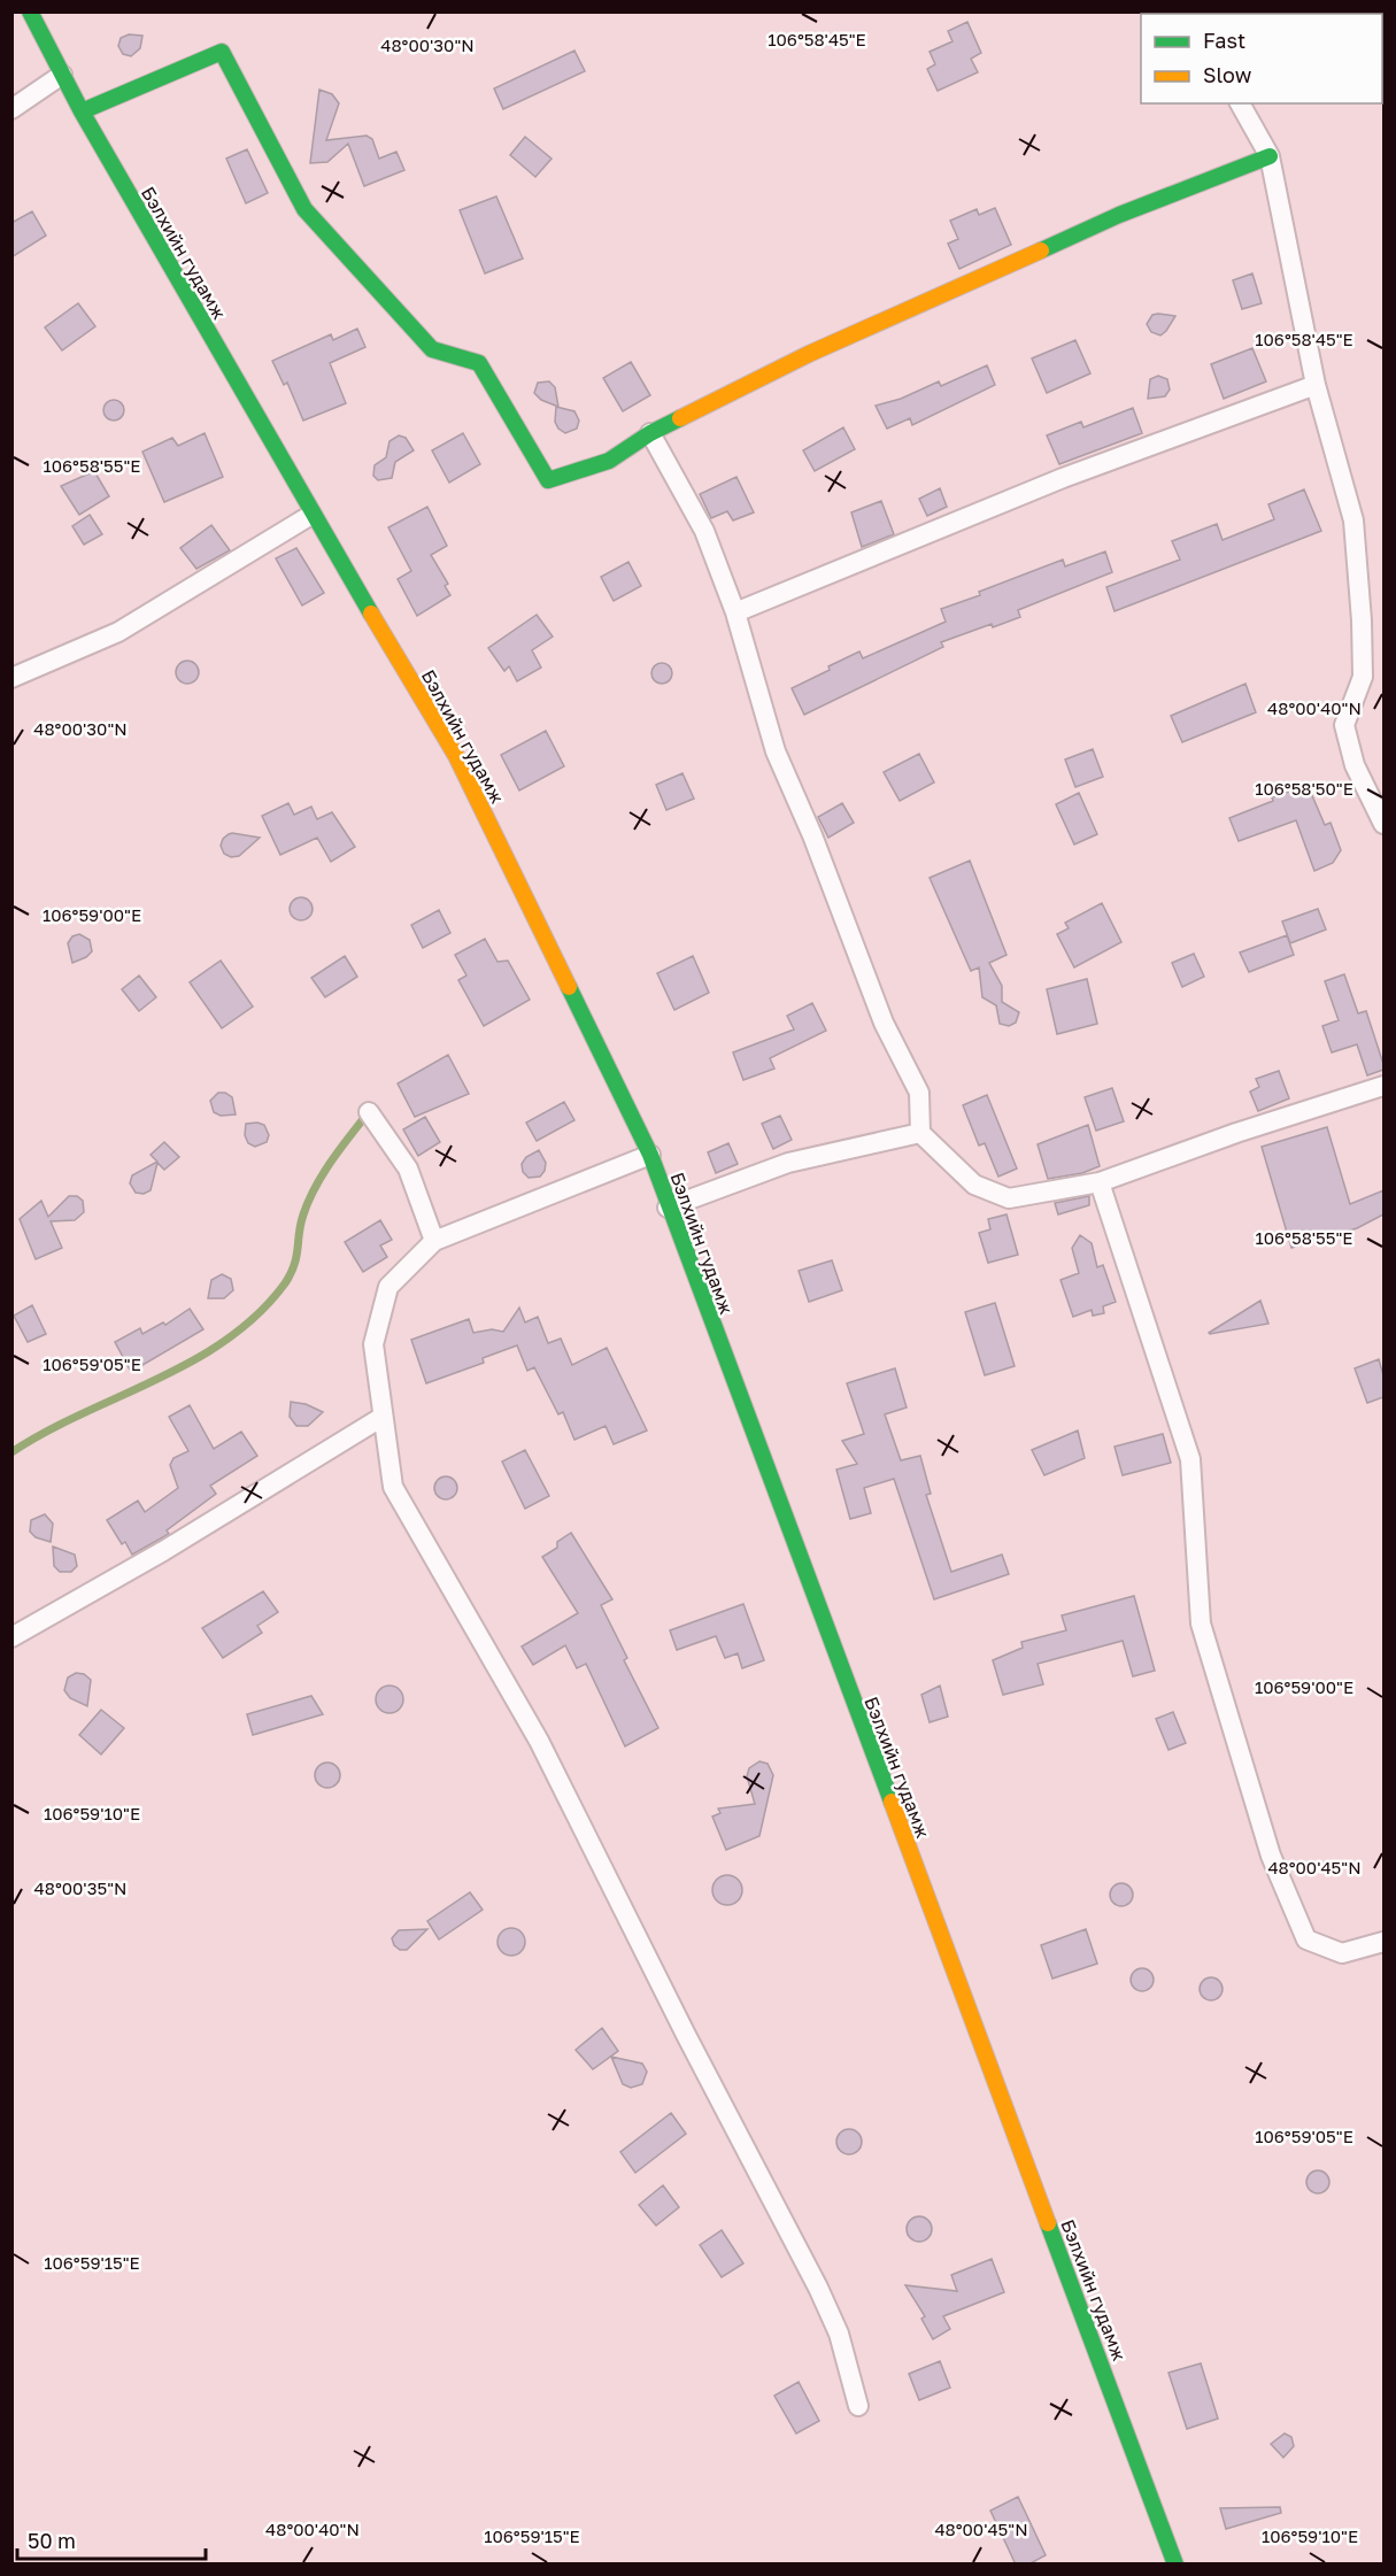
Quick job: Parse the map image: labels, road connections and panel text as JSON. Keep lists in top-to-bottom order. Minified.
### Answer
{"streets":{"main road":["Бэлхийн гудамж"]},"legend":["Fast","Slow"],"scale_bar":"50 m","coordinates":["106°58'45\"E","48°00'30\"N","106°58'55\"E","48°00'40\"N","106°58'50\"E","106°59'00\"E","106°59'05\"E","106°59'10\"E","48°00'45\"N","48°00'35\"N","106°59'15\"E"]}
